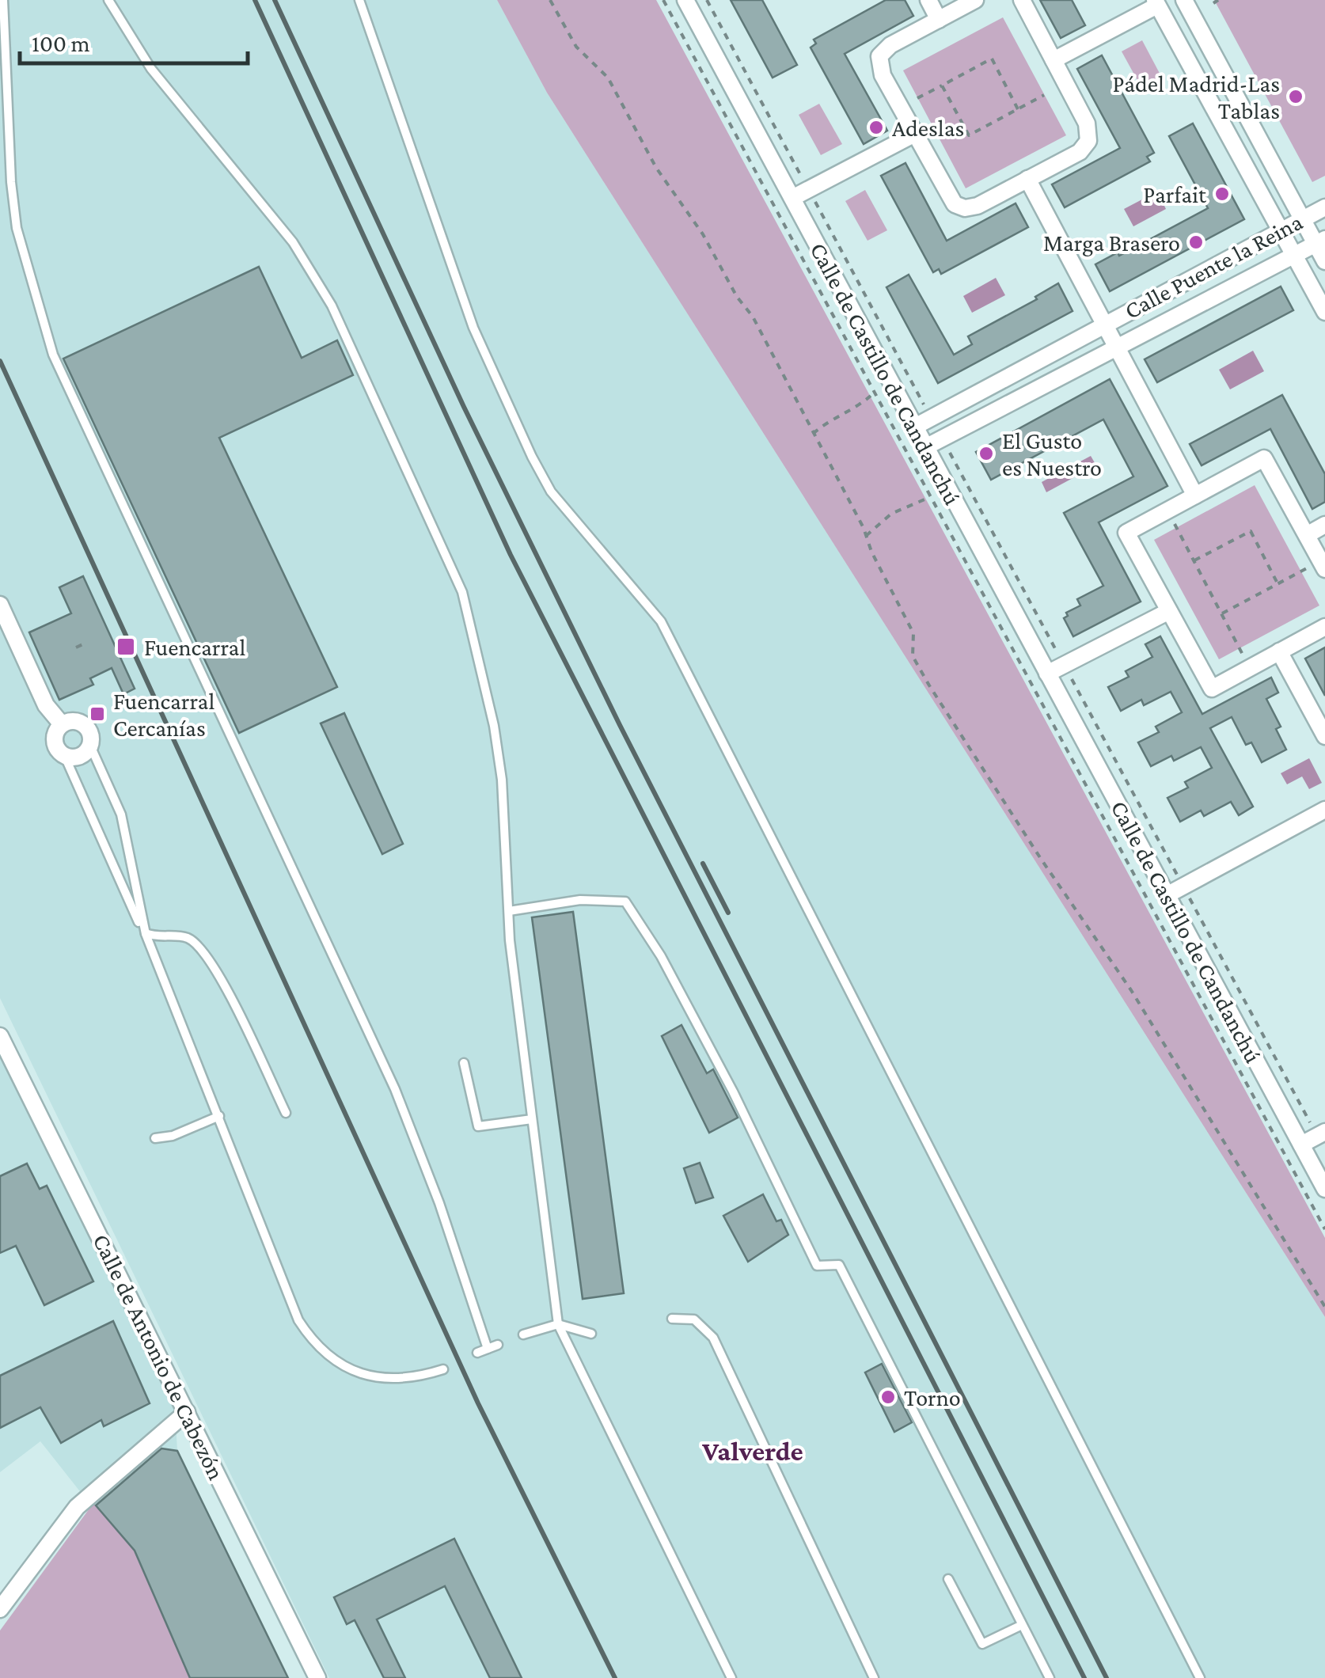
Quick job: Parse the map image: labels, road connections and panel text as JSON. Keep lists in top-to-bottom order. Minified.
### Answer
{"streets":{"street":["Calle Puente la Reina","Calle de Castillo de Candanchú","Calle de Antonio de Cabezón"]},"crossings":[["Calle Puente la Reina","Calle de Castillo de Candanchú"]],"districts":["Valverde"],"places":{"other":["Pádel Madrid-Las Tablas","Adeslas","Parfait","Marga Brasero","El Gusto es Nuestro","Torno"],"transit":["Fuencarral","Fuencarral Cercanías"]},"scale_bar":"100 m"}
